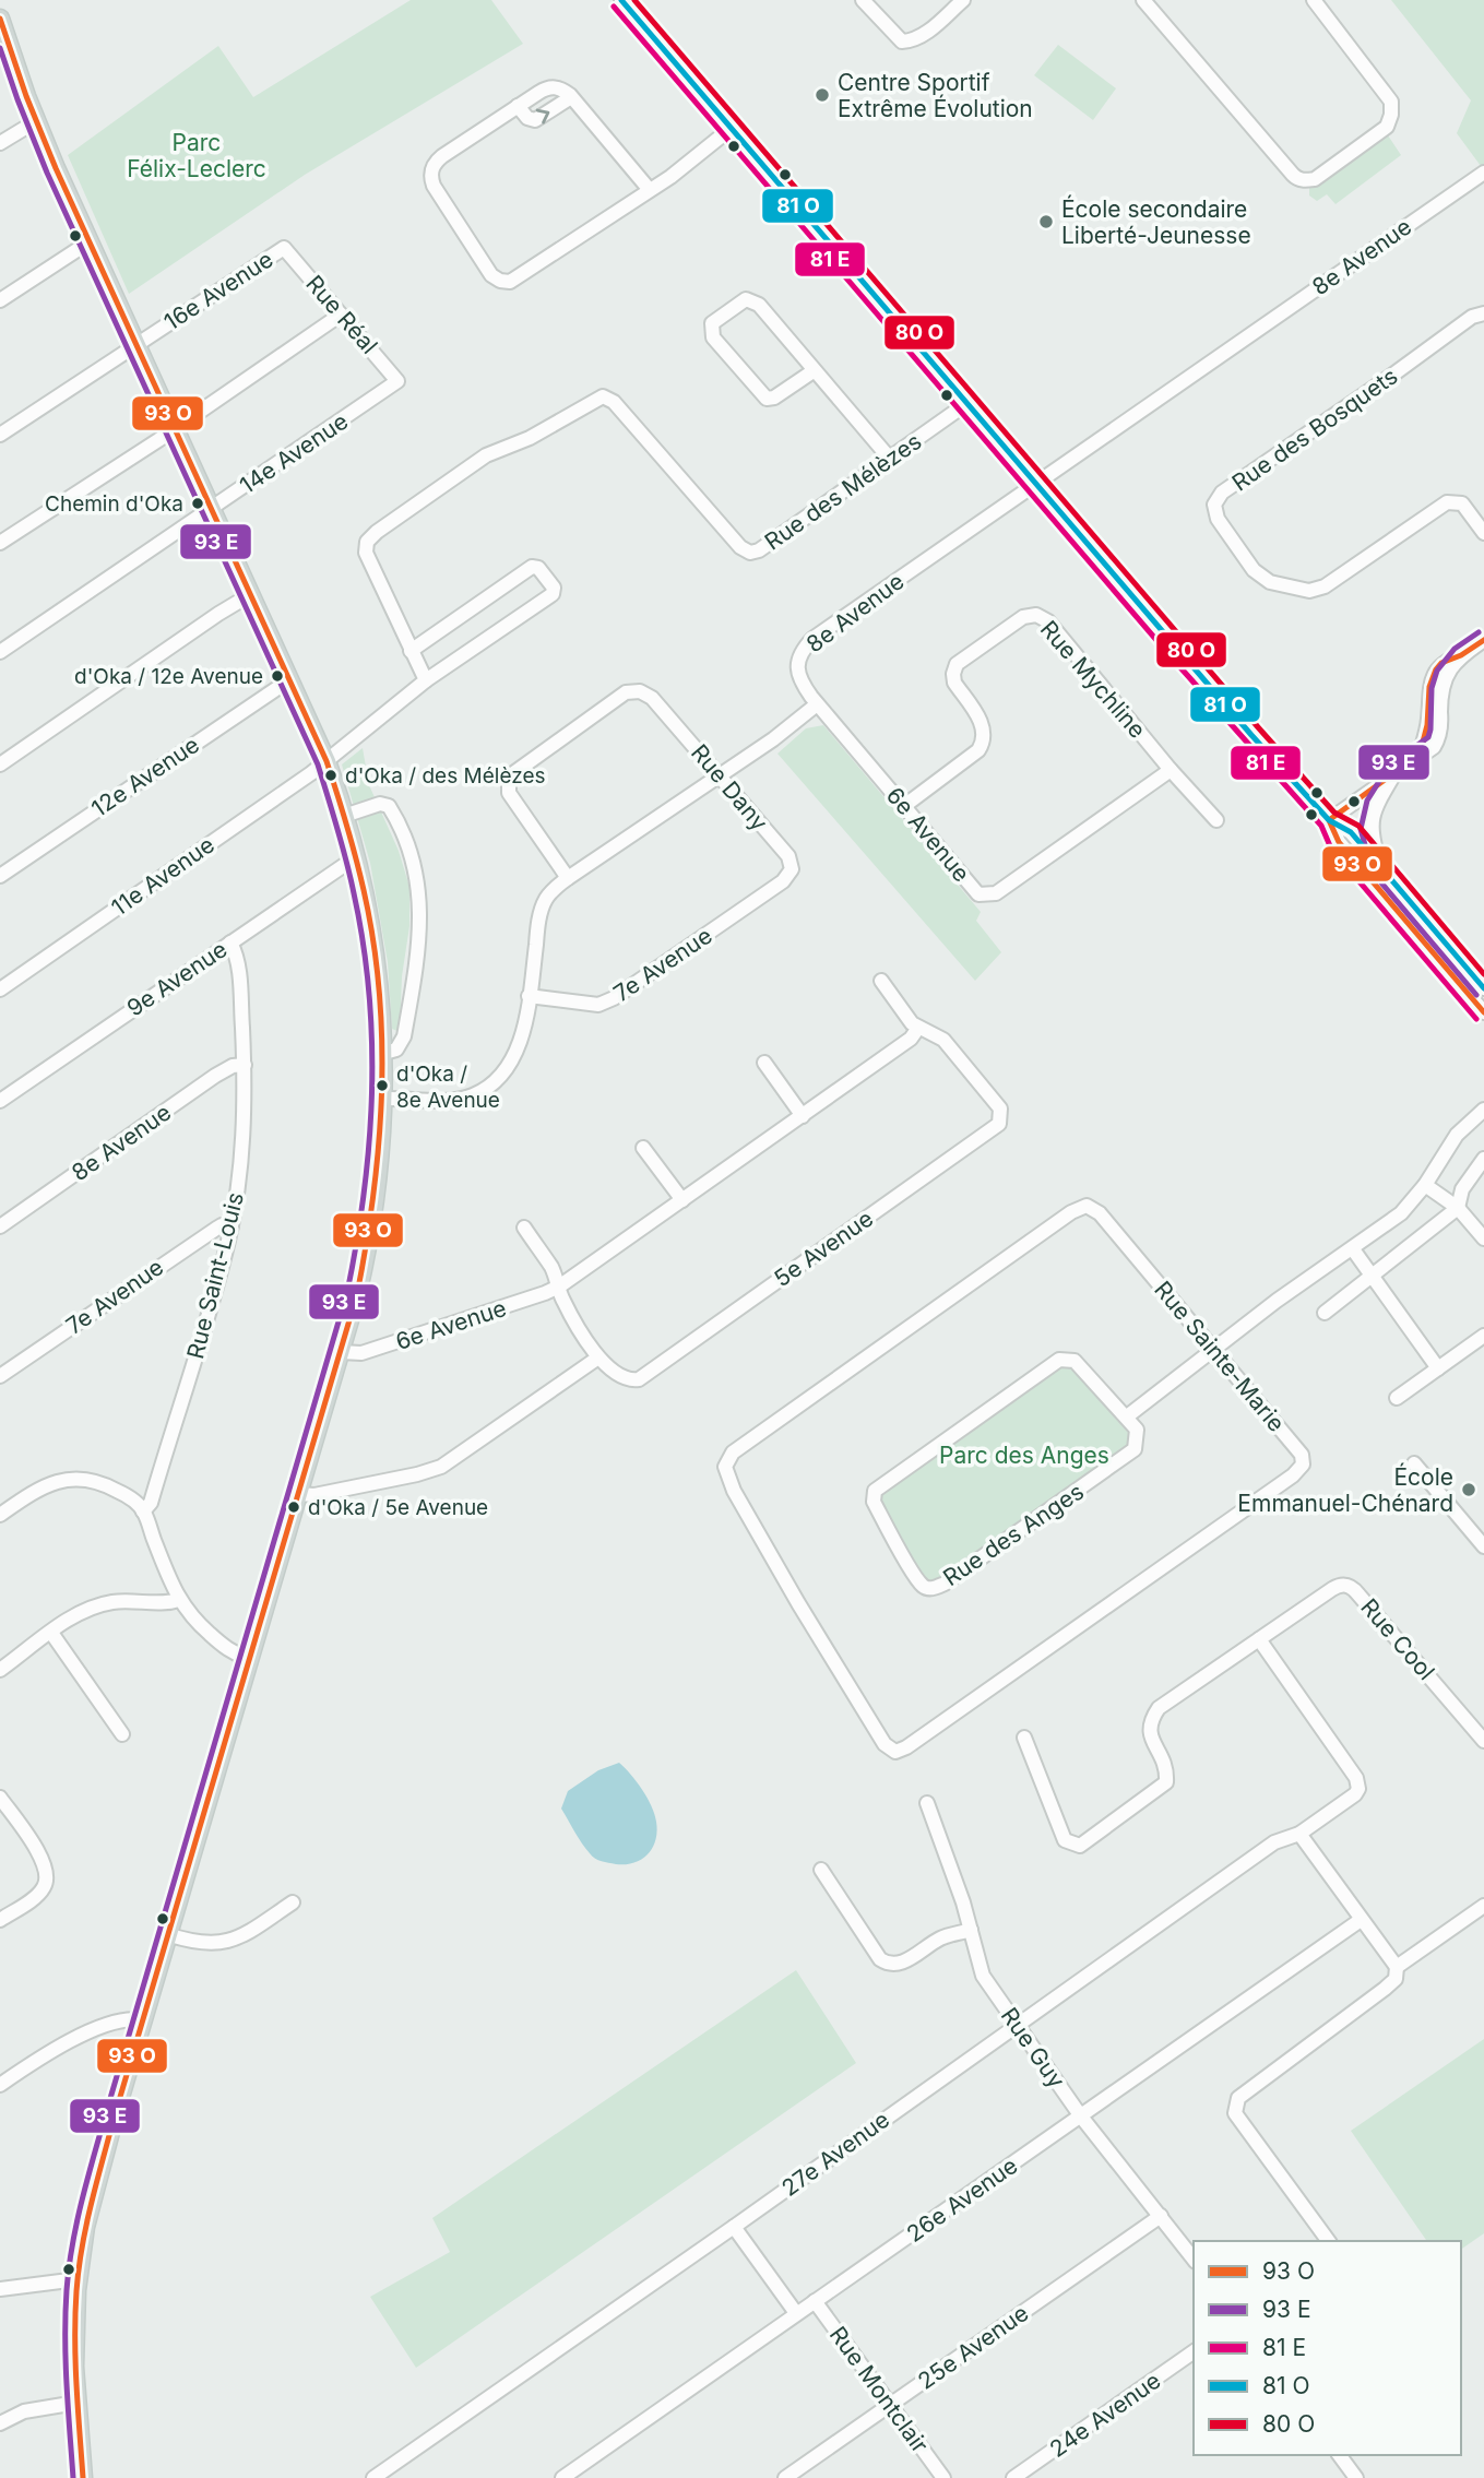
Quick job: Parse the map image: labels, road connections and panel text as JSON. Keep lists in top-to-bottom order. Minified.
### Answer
{"streets":{"street":["8e Avenue","16e Avenue","Rue Réal","Rue des Bosquets","14e Avenue","Rue des Mélèzes","Rue Mychline","12e Avenue","Rue Dany","6e Avenue","11e Avenue","7e Avenue","9e Avenue","5e Avenue","Rue Saint-Louis","Rue Sainte-Marie","Rue des Anges","Rue Cool","Rue Guy","27e Avenue","26e Avenue","25e Avenue","Rue Montclair","24e Avenue"]},"crossings":[["8e Avenue","6e Avenue"],["8e Avenue","Rue Saint-Louis"],["16e Avenue","Rue Réal"],["Rue Réal","14e Avenue"],["Rue Mychline","6e Avenue"],["Rue Dany","7e Avenue"],["6e Avenue","5e Avenue"],["7e Avenue","Rue Saint-Louis"],["9e Avenue","Rue Saint-Louis"],["Rue Cool","27e Avenue"],["Rue Guy","27e Avenue"],["Rue Guy","26e Avenue"],["Rue Guy","25e Avenue"],["26e Avenue","Rue Montclair"],["25e Avenue","Rue Montclair"]],"parks":["Parc Félix-Leclerc","Parc des Anges"],"places":["Centre Sportif Extrême Évolution","École secondaire Liberté-Jeunesse","Chemin d'Oka","d'Oka / 12e Avenue","d'Oka / des Mélèzes","d'Oka / 8e Avenue","École Emmanuel-Chénard","d'Oka / 5e Avenue"],"legend":["93 O","93 E","81 E","81 O","80 O"]}
